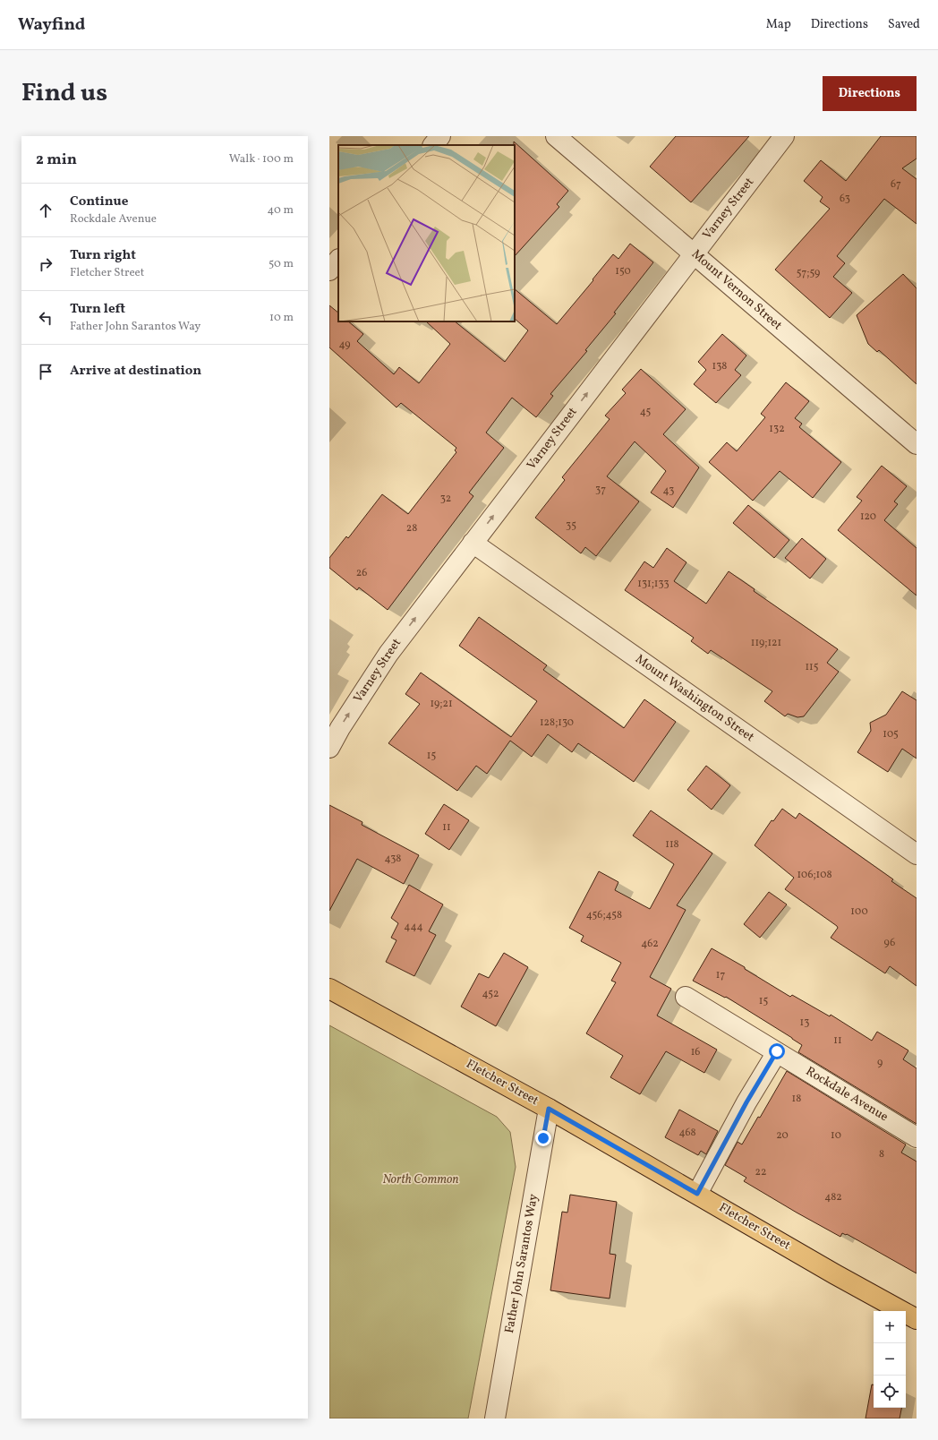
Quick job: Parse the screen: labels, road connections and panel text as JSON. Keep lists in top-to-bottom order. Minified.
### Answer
{"streets":{"main road":["Fletcher Street"],"street":["Varney Street","Mount Vernon Street","Mount Washington Street","Rockdale Avenue","Father John Sarantos Way"]},"crossings":[["Varney Street","Mount Vernon Street"],["Varney Street","Mount Washington Street"],["Fletcher Street","Father John Sarantos Way"]],"one_way":["Varney Street"],"parks":["North Common"],"house_numbers":["67","63","150","57;59","49","138","45","132","37","43","32","120","35","28","26","131;133","119;121","115","19;21","128;130","105","15","11","118","438","106;108","100","456;458","444","96","462","17","452","15","13","11","16","9","18","468","20","10","8","22","482"],"page":{"header":"Wayfind","nav":["Map","Directions","Saved"],"title":"Find us","buttons":"Directions","heading":["2 min","Walk · 100 m"],"list":[["Continue","Rockdale Avenue","40 m"],["Turn right","Fletcher Street","50 m"],["Turn left","Father John Sarantos Way","10 m"],"Arrive at destination"],"map_buttons":["+","−"]}}
